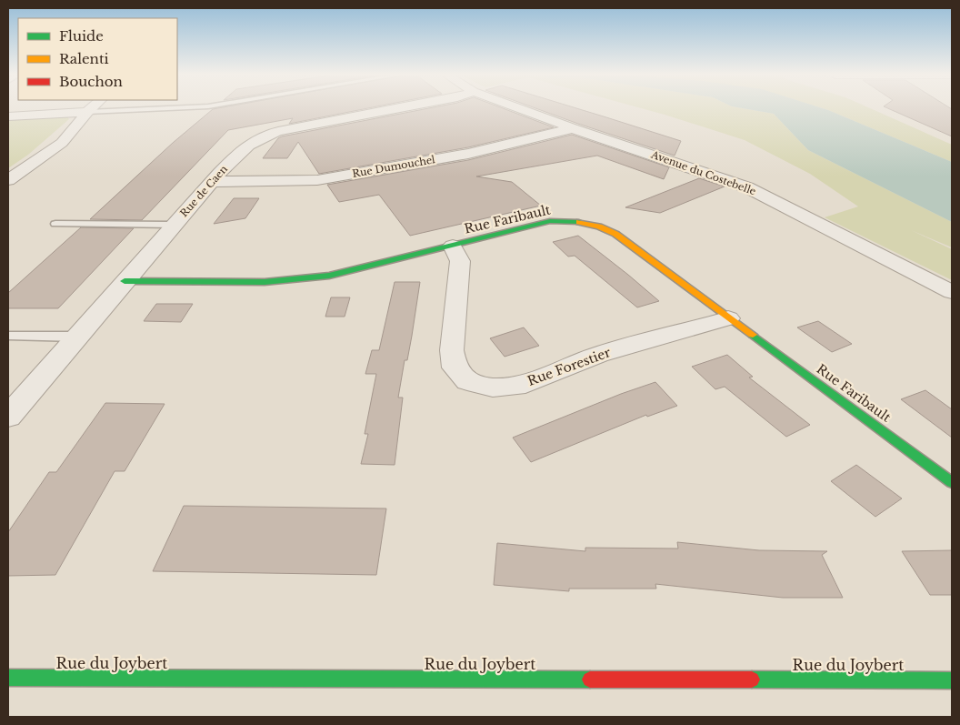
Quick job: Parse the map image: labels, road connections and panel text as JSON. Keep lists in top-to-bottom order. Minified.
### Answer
{"streets":{"street":["Rue Dumouchel","Avenue du Costebelle","Rue de Caen","Rue Faribault","Rue Forestier","Rue du Joybert"]},"crossings":[["Rue Dumouchel","Avenue du Costebelle"],["Rue Dumouchel","Rue de Caen"],["Rue de Caen","Rue Faribault"],["Rue Faribault","Rue Forestier"]],"legend":["Fluide","Ralenti","Bouchon"]}
